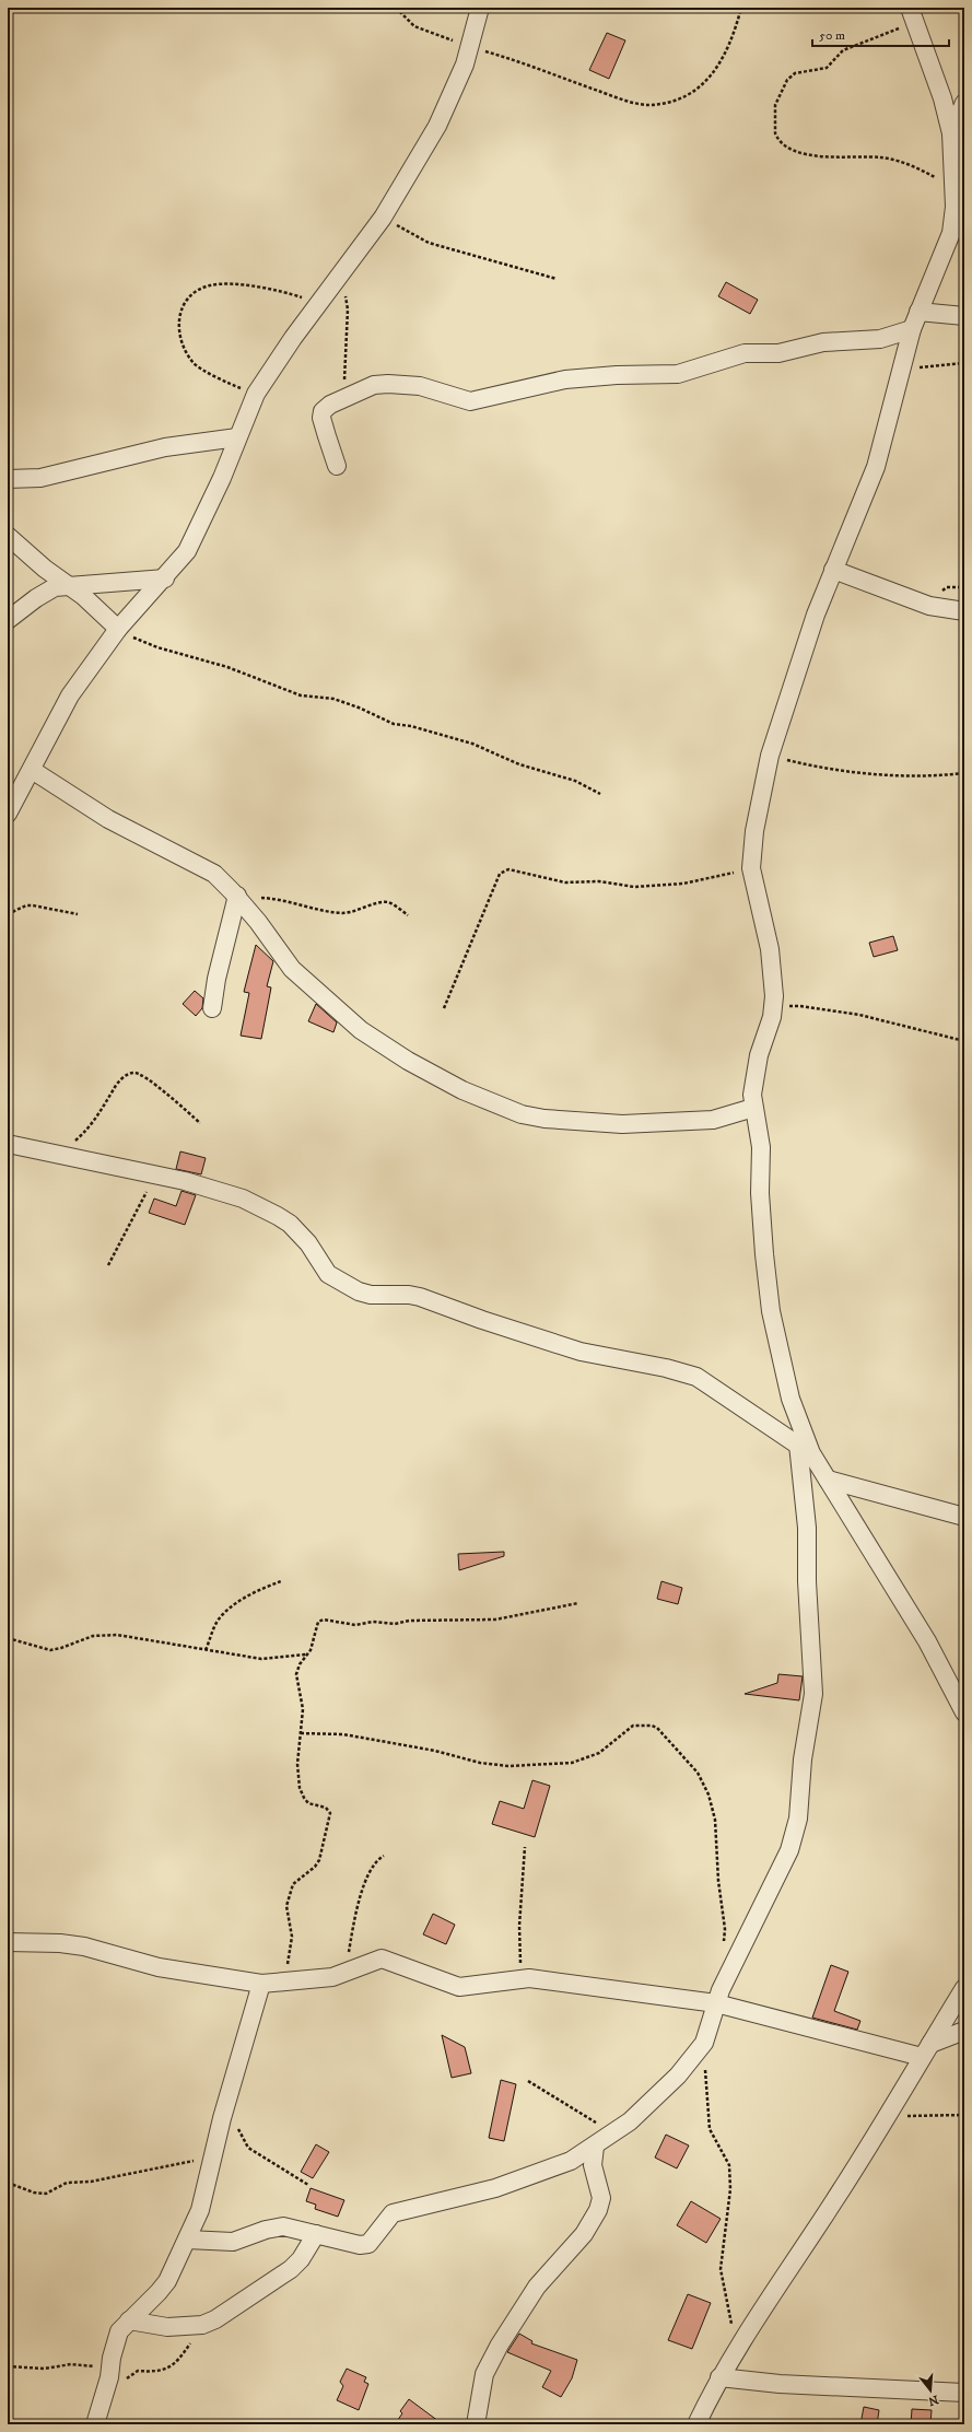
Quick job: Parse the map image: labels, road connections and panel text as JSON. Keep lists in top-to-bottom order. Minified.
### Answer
{"scale_bar":"50 m","north":"bottom"}
